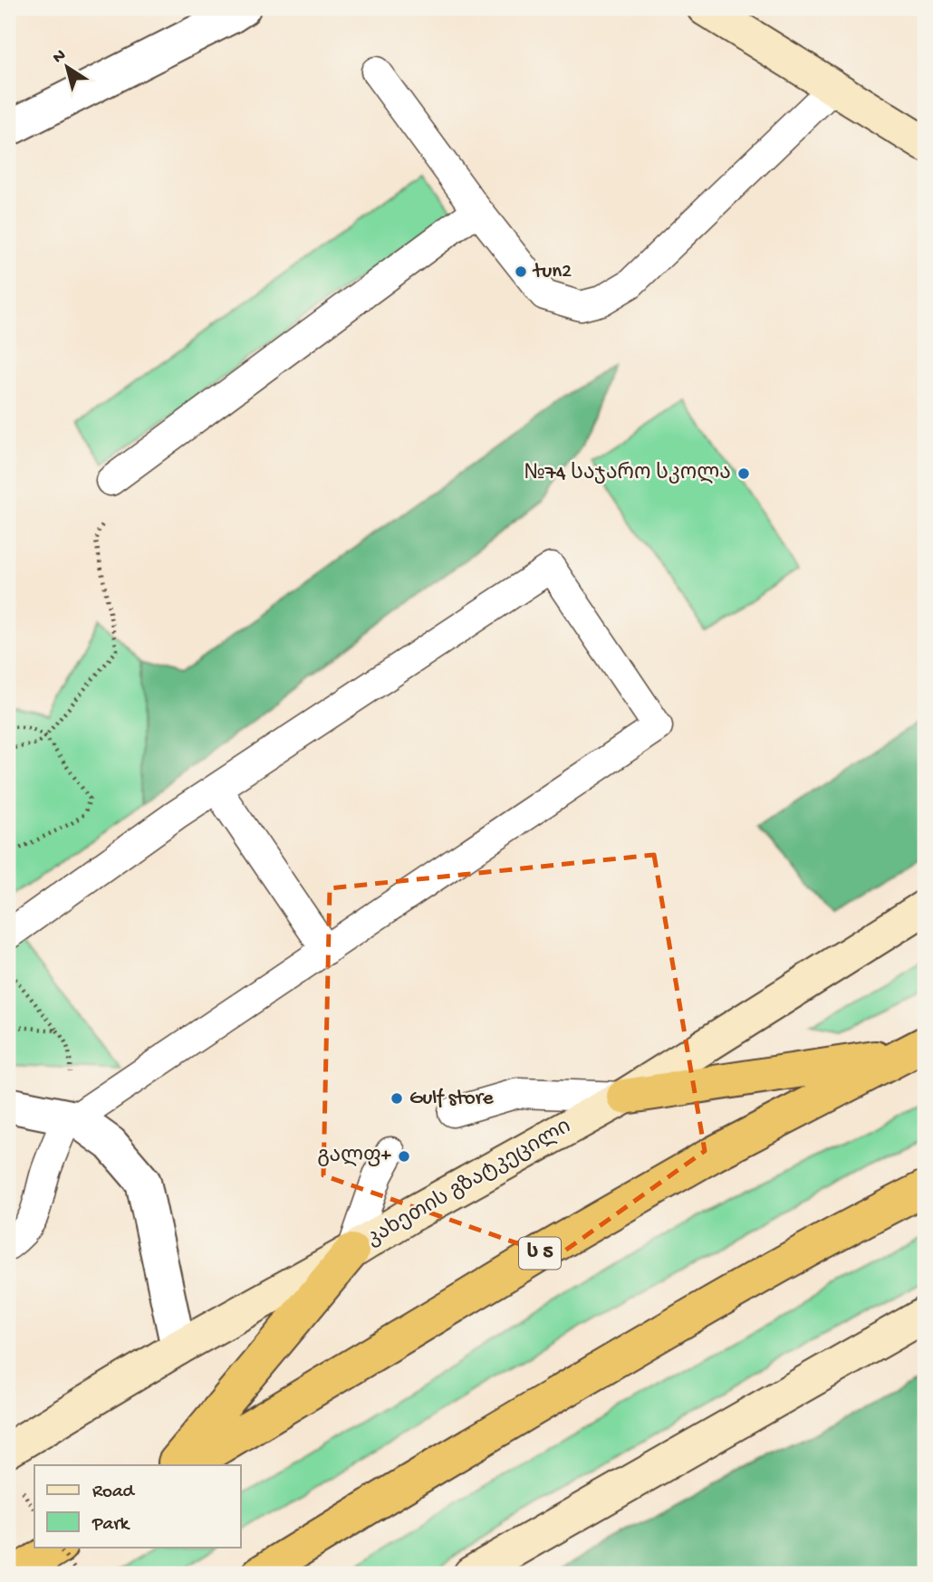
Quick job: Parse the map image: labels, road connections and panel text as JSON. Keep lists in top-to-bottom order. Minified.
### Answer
{"streets":{"highway":["ს 5"],"street":["კახეთის გზატკეცილი"]},"places":["tun2","№74 საჯარო სკოლა","Gulf store","გალფ+"],"legend":["Road","Park"],"north":"top left"}
